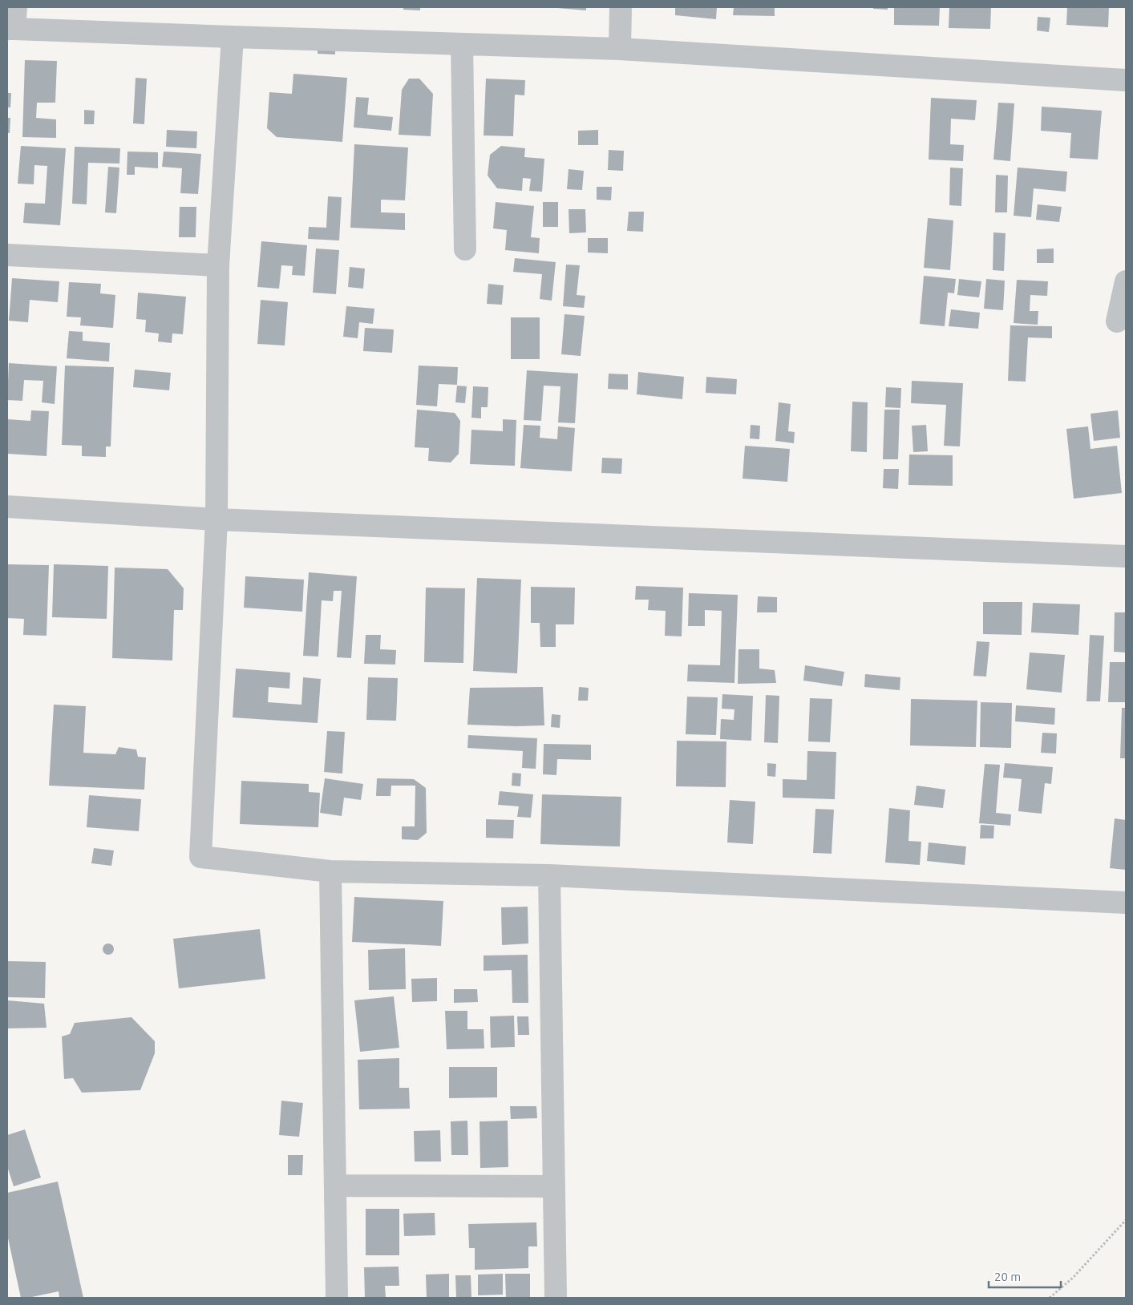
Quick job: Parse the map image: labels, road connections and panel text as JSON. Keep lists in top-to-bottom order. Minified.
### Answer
{"scale_bar":"20 m"}
